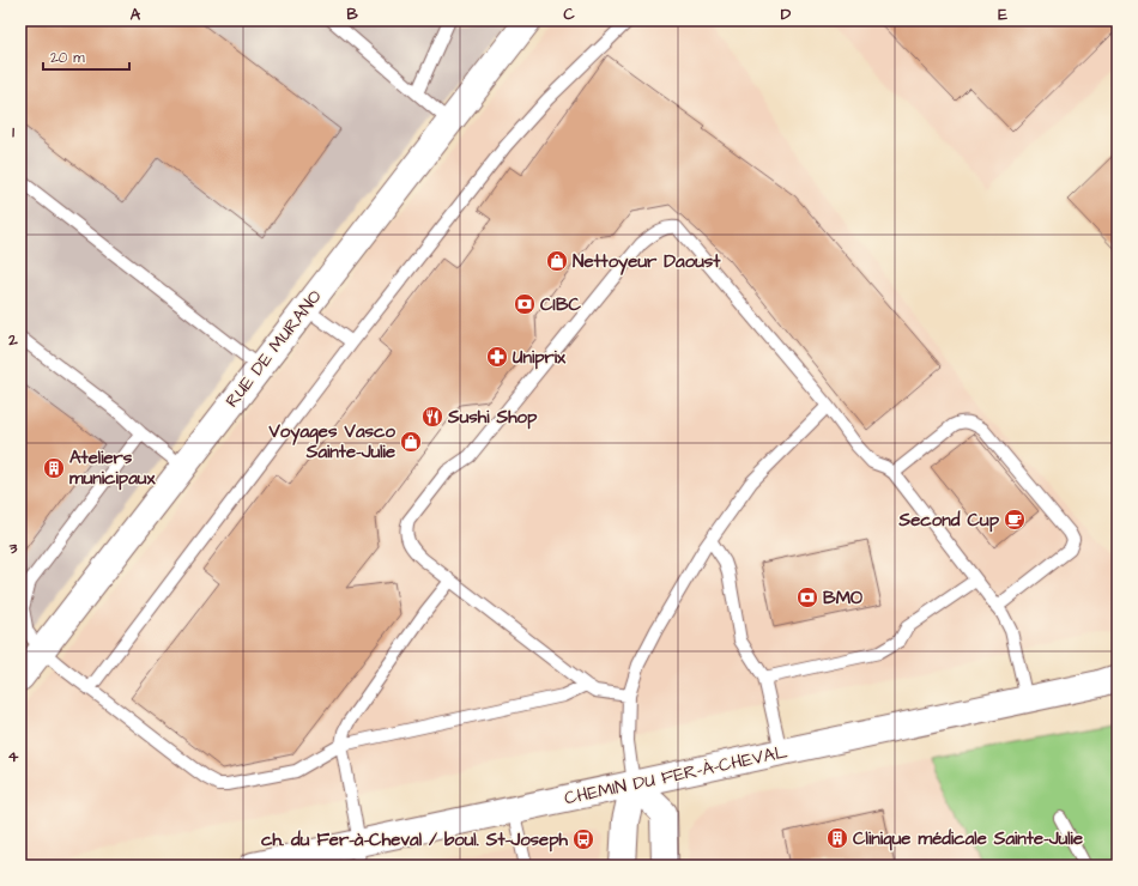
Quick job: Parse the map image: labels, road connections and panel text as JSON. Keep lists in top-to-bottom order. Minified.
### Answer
{"streets":{"street":["RUE DE MURANO","CHEMIN DU FER-À-CHEVAL"]},"places":{"shop":["Nettoyeur Daoust","Voyages Vasco Sainte-Julie"],"bank":["CIBC","BMO"],"pharmacy":["Uniprix"],"restaurant":["Sushi Shop"],"building":["Ateliers municipaux","Clinique médicale Sainte-Julie"],"cafe":["Second Cup"],"bus stop":["ch. du Fer-à-Cheval / boul. St-Joseph"]},"scale_bar":"20 m","grid":{"columns":["A","B","C","D","E"],"rows":["1","2","3","4"]}}
